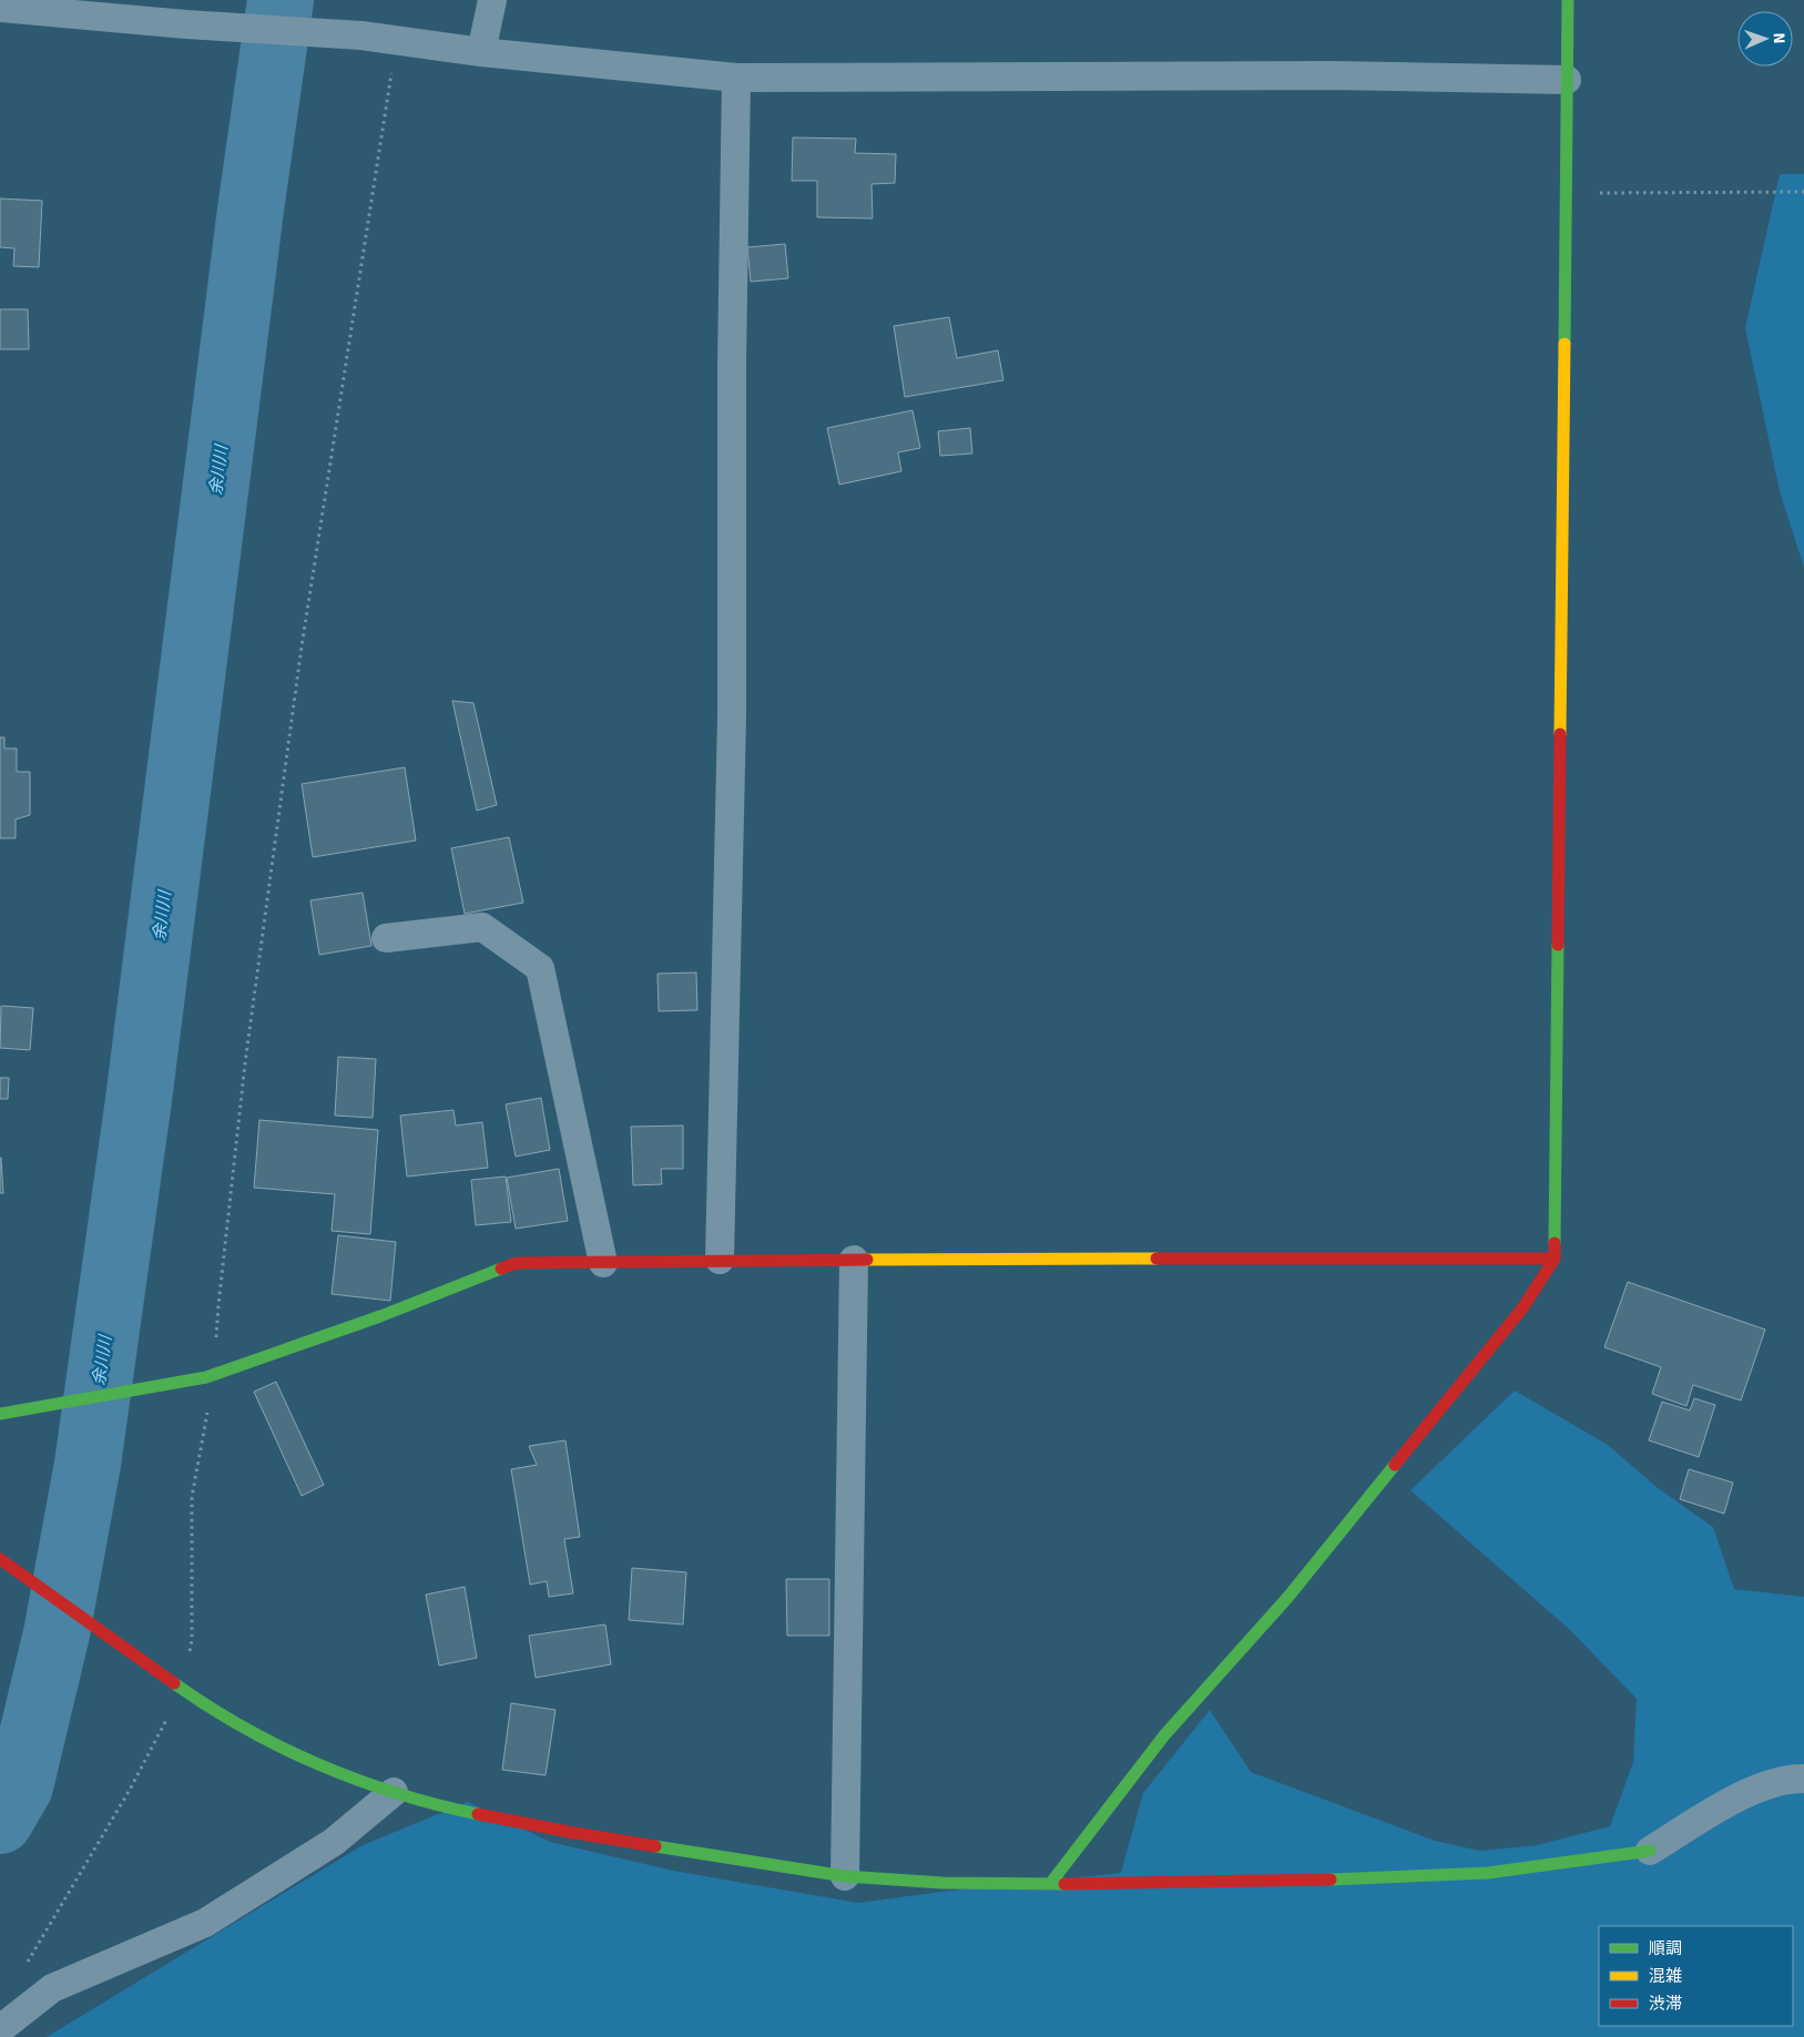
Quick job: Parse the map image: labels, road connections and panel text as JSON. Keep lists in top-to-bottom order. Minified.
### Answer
{"water":["余川川"],"legend":["順調","混雑","渋滞"],"north":"right"}
